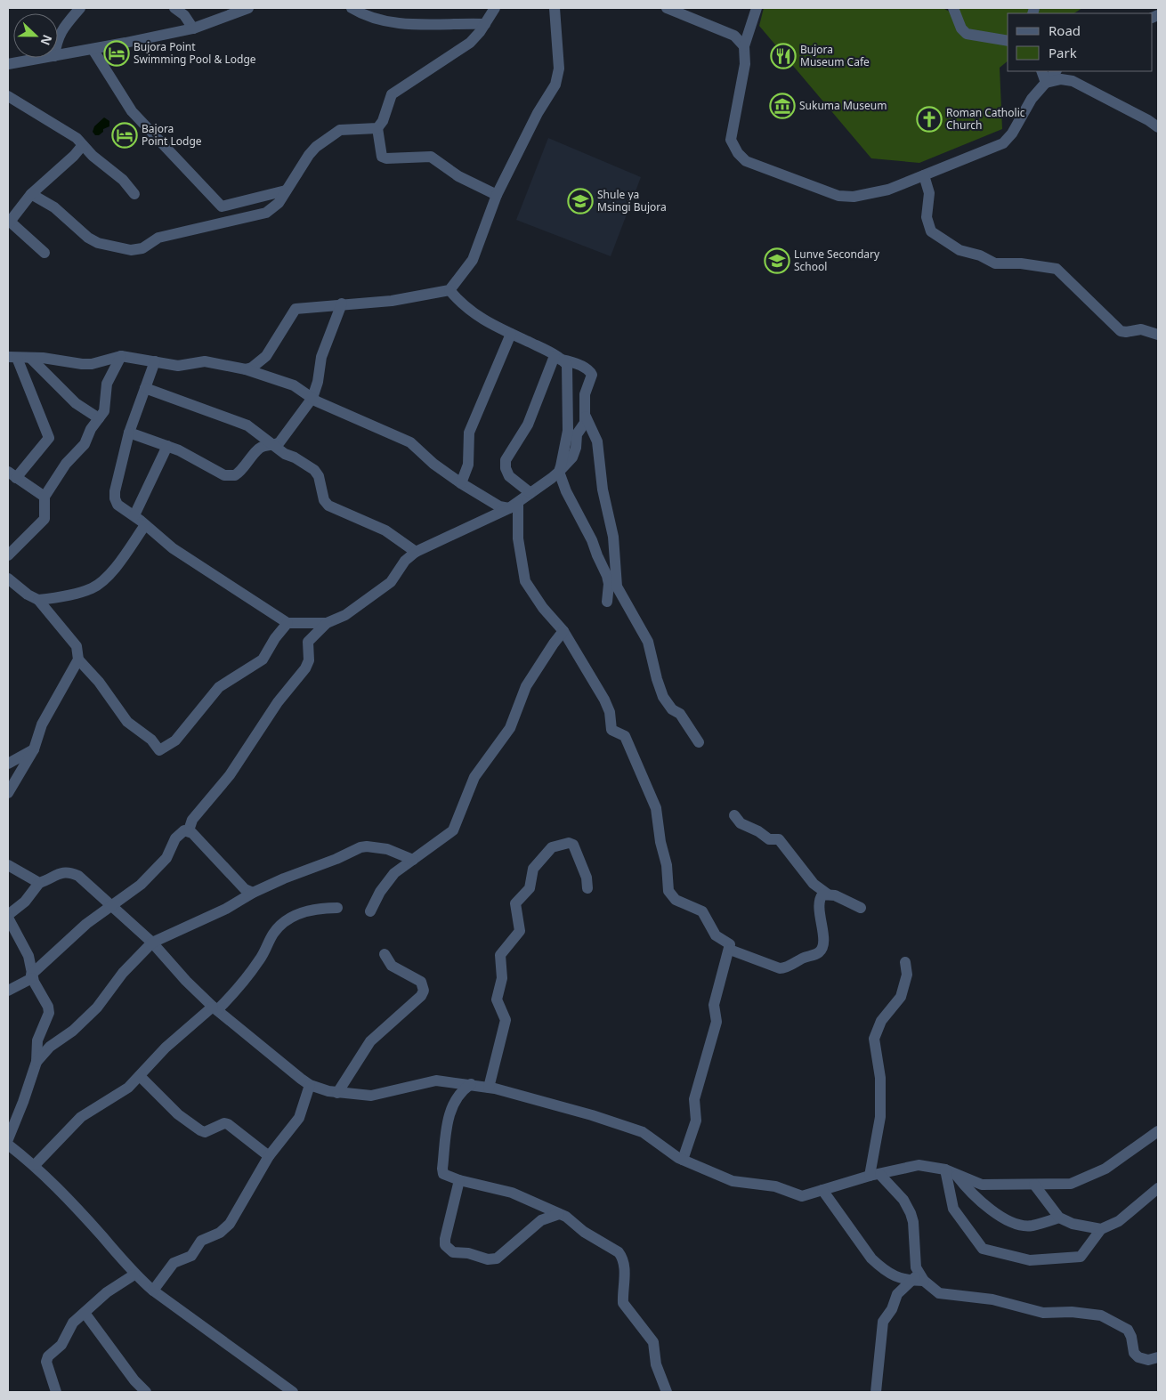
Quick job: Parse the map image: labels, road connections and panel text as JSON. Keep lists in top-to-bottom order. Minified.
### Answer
{"places":{"hotel":["Bujora Point Swimming Pool & Lodge","Bajora Point Lodge"],"restaurant":["Bujora Museum Cafe"],"museum":["Sukuma Museum"],"church":["Roman Catholic Church"],"school or university":["Shule ya Msingi Bujora","Lunve Secondary School"]},"legend":["Road","Park"],"north":"right"}
